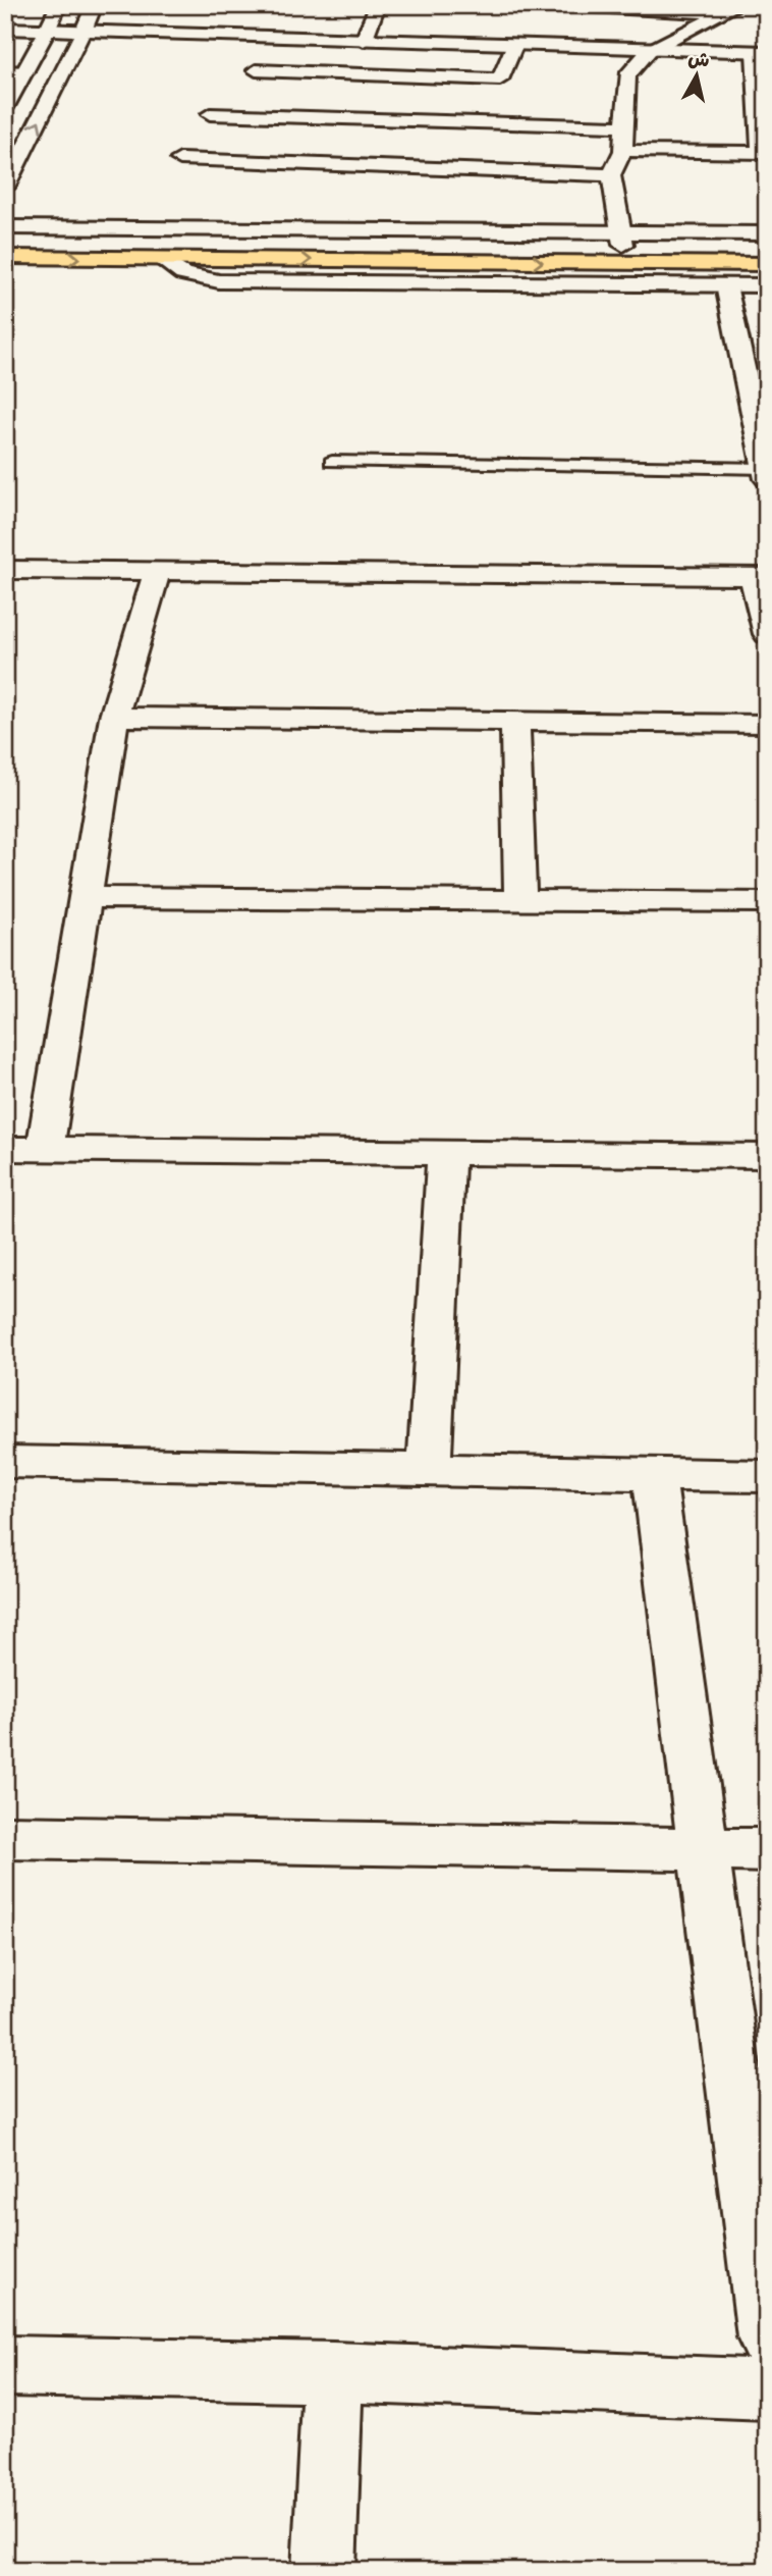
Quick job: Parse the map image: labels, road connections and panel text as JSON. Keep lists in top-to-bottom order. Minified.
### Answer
{"north":"top"}
